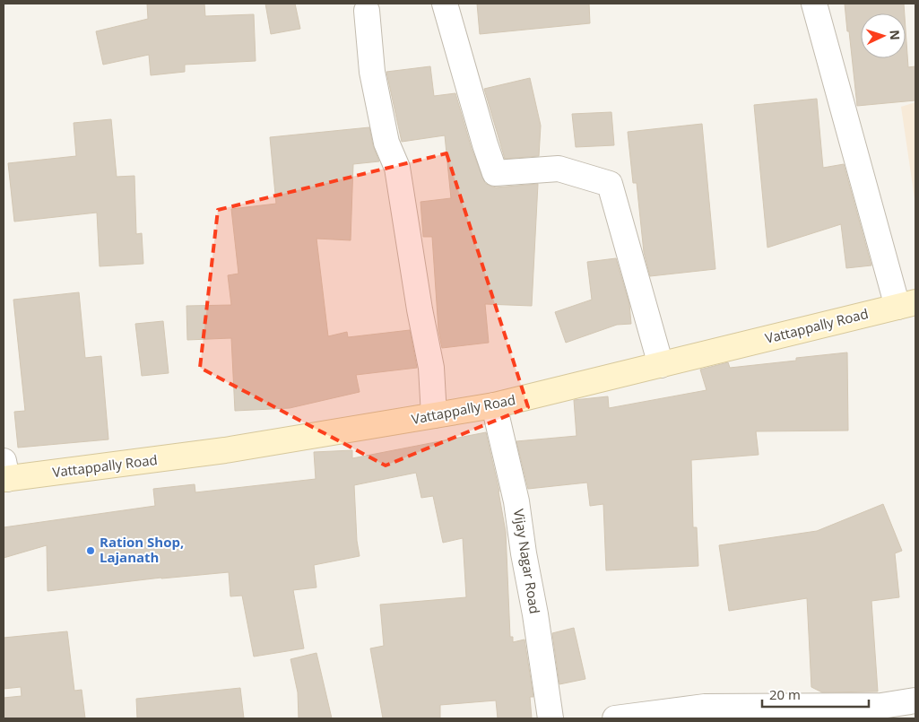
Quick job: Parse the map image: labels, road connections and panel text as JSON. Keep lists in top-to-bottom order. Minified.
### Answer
{"streets":{"main road":["Vattappally Road"],"street":["Vijay Nagar Road"]},"crossings":[["Vattappally Road","Vijay Nagar Road"]],"places":["Ration Shop, Lajanath"],"scale_bar":"20 m","north":"right"}
